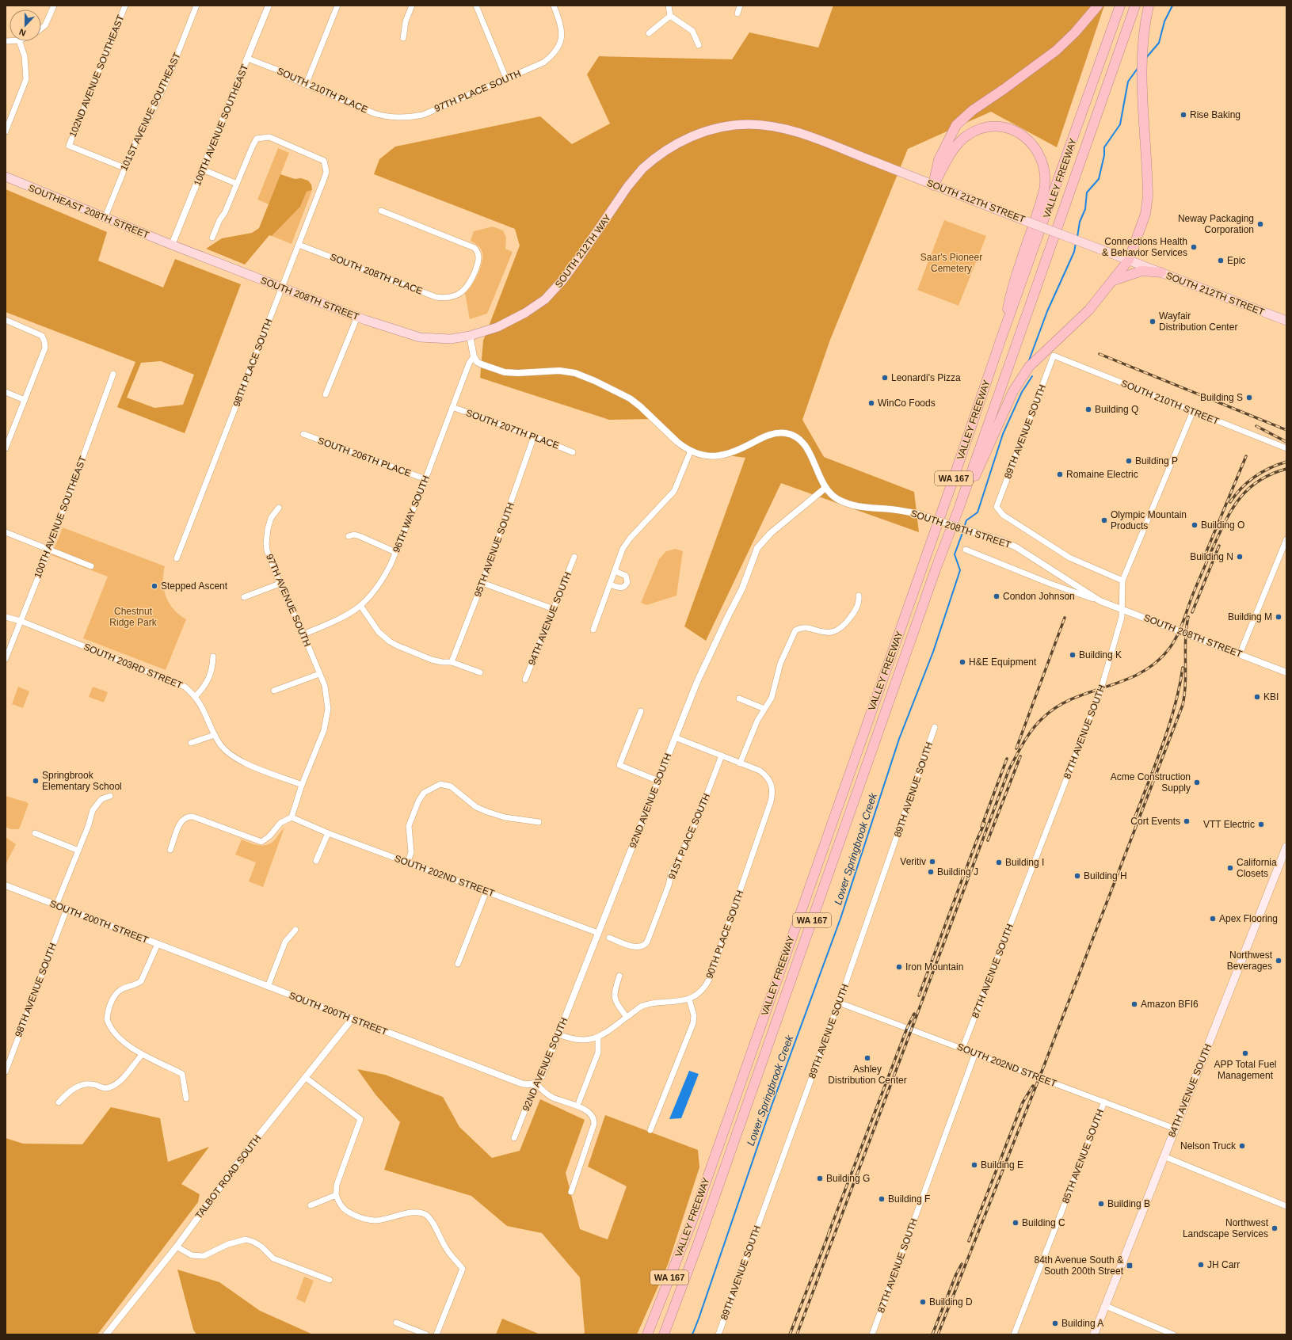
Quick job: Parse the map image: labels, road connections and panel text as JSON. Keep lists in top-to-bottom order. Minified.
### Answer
{"streets":{"highway":["VALLEY FREEWAY","WA 167"],"main road":["SOUTH 212TH STREET","SOUTHEAST 208TH STREET","SOUTH 212TH WAY","SOUTH 208TH STREET","84TH AVENUE SOUTH"],"street":["102ND AVENUE SOUTHEAST","SOUTH 210TH PLACE","97TH PLACE SOUTH","101ST AVENUE SOUTHEAST","100TH AVENUE SOUTHEAST","SOUTH 208TH PLACE","98TH PLACE SOUTH","SOUTH 210TH STREET","SOUTH 207TH PLACE","89TH AVENUE SOUTH","SOUTH 206TH PLACE","96TH WAY SOUTH","95TH AVENUE SOUTH","97TH AVENUE SOUTH","94TH AVENUE SOUTH","SOUTH 203RD STREET","87TH AVENUE SOUTH","92ND AVENUE SOUTH","91ST PLACE SOUTH","SOUTH 202ND STREET","SOUTH 200TH STREET","90TH PLACE SOUTH","98TH AVENUE SOUTH","85TH AVENUE SOUTH","TALBOT ROAD SOUTH"]},"crossings":[["102ND AVENUE SOUTHEAST","101ST AVENUE SOUTHEAST"],["SOUTH 210TH PLACE","97TH PLACE SOUTH"],["SOUTH 210TH PLACE","100TH AVENUE SOUTHEAST"],["101ST AVENUE SOUTHEAST","SOUTHEAST 208TH STREET"],["100TH AVENUE SOUTHEAST","SOUTHEAST 208TH STREET"],["100TH AVENUE SOUTHEAST","SOUTH 208TH STREET"],["100TH AVENUE SOUTHEAST","SOUTH 203RD STREET"],["SOUTH 212TH STREET","SOUTH 212TH WAY"],["SOUTHEAST 208TH STREET","SOUTH 208TH STREET"],["SOUTH 212TH WAY","SOUTH 208TH STREET"],["SOUTH 208TH PLACE","98TH PLACE SOUTH"],["SOUTH 208TH STREET","98TH PLACE SOUTH"],["SOUTH 208TH STREET","96TH WAY SOUTH"],["SOUTH 208TH STREET","87TH AVENUE SOUTH"],["SOUTH 208TH STREET","92ND AVENUE SOUTH"],["SOUTH 210TH STREET","89TH AVENUE SOUTH"],["SOUTH 210TH STREET","87TH AVENUE SOUTH"],["SOUTH 207TH PLACE","96TH WAY SOUTH"],["SOUTH 207TH PLACE","95TH AVENUE SOUTH"],["89TH AVENUE SOUTH","87TH AVENUE SOUTH"],["89TH AVENUE SOUTH","SOUTH 202ND STREET"],["SOUTH 206TH PLACE","96TH WAY SOUTH"],["96TH WAY SOUTH","97TH AVENUE SOUTH"],["97TH AVENUE SOUTH","SOUTH 203RD STREET"],["97TH AVENUE SOUTH","SOUTH 202ND STREET"],["87TH AVENUE SOUTH","SOUTH 202ND STREET"],["92ND AVENUE SOUTH","SOUTH 202ND STREET"],["92ND AVENUE SOUTH","SOUTH 200TH STREET"],["SOUTH 202ND STREET","84TH AVENUE SOUTH"],["SOUTH 202ND STREET","85TH AVENUE SOUTH"],["SOUTH 200TH STREET","98TH AVENUE SOUTH"],["SOUTH 200TH STREET","TALBOT ROAD SOUTH"]],"water":["Lower Springbrook Creek"],"parks":["Saar's Pioneer Cemetery","Chestnut Ridge Park"],"places":{"other":["Rise Baking","Neway Packaging Corporation","Connections Health & Behavior Services","Epic","Wayfair Distribution Center","Leonardi's Pizza","Building S","WinCo Foods","Building Q","Building P","Romaine Electric","Olympic Mountain Products","Building O","Building N","Stepped Ascent","Condon Johnson","Building M","Building K","H&E Equipment","KBI","Springbrook Elementary School","Acme Construction Supply","Cort Events","VTT Electric","Veritiv","Building I","California Closets","Building J","Building H","Apex Flooring","Northwest Beverages","Iron Mountain","Amazon BFI6","APP Total Fuel Management","Ashley Distribution Center","Nelson Truck","Building E","Building G","Building F","Building B","Building C","Northwest Landscape Services","JH Carr","Building D","Building A"],"transit":["84th Avenue South & South 200th Street"]},"north":"bottom"}
